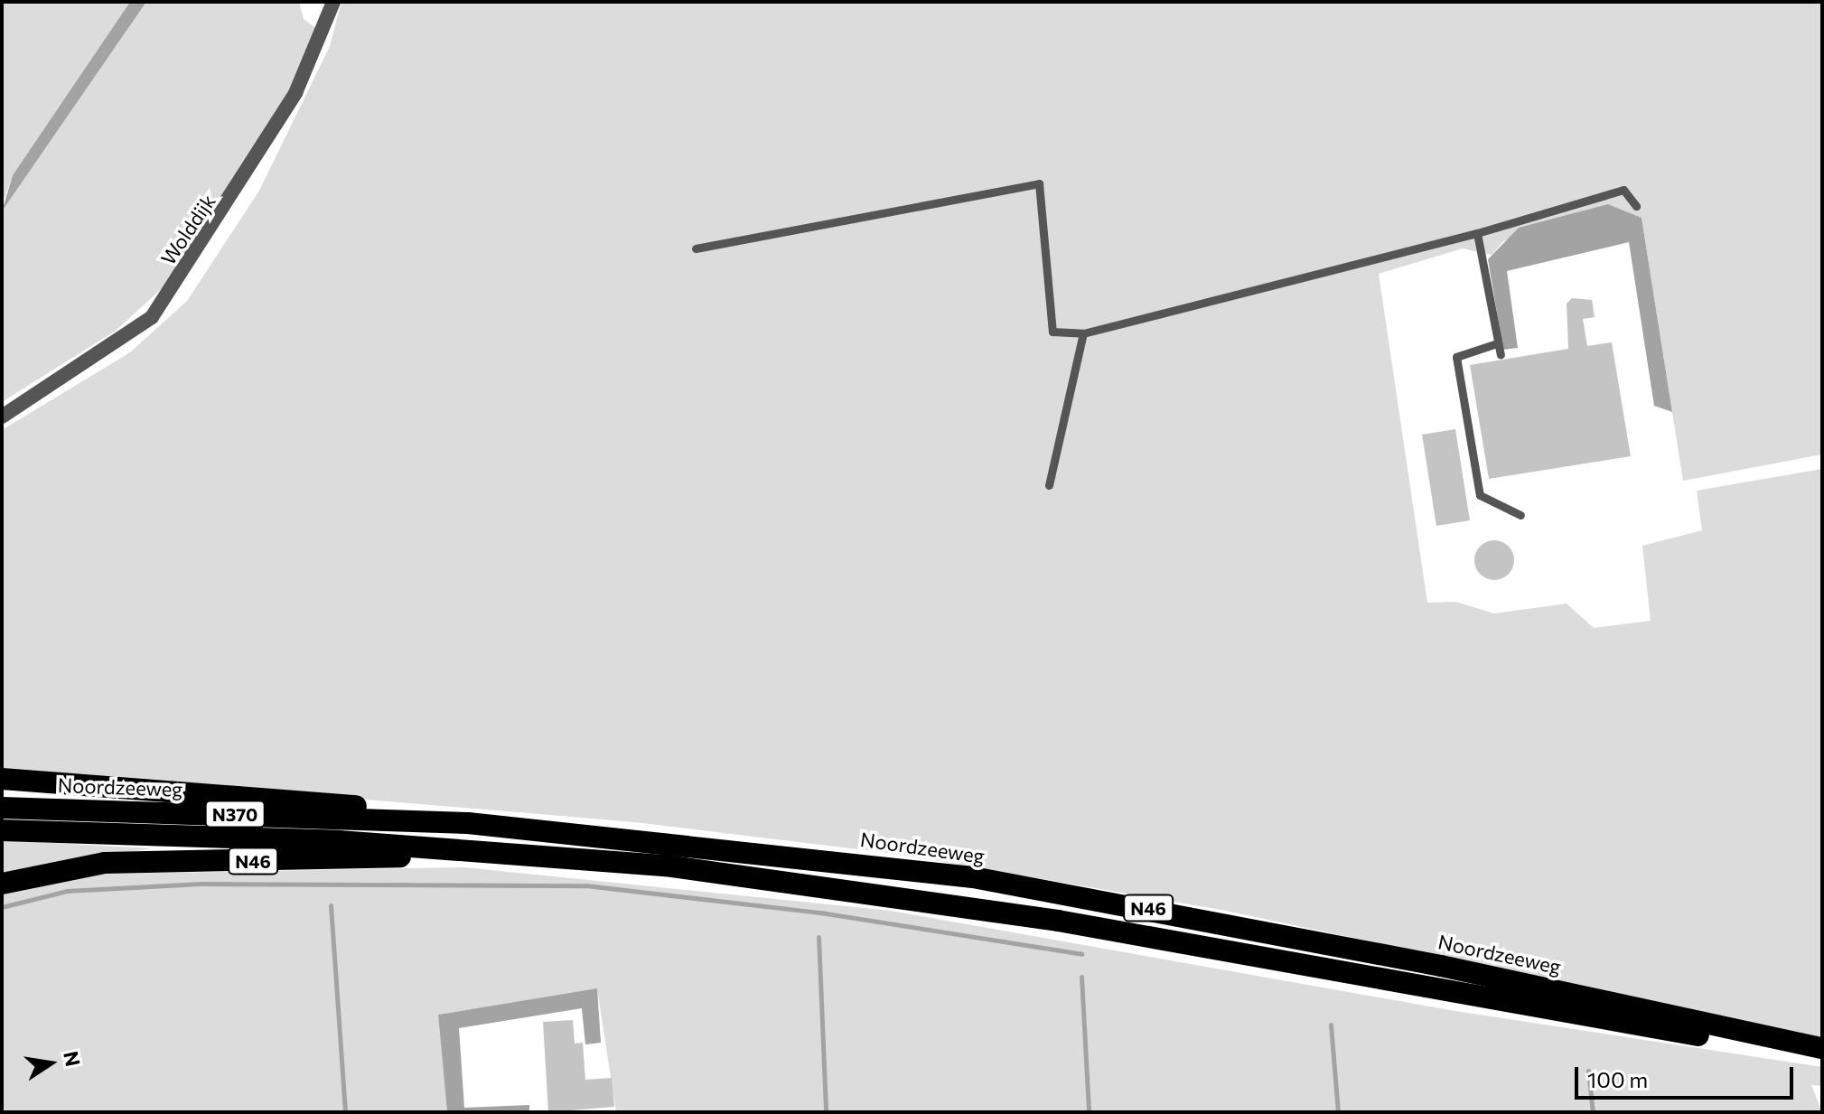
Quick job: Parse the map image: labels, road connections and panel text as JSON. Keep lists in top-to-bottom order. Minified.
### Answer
{"streets":{"highway":["Noordzeeweg","N370","N46"],"street":["Wolddijk"]},"crossings":[["Noordzeeweg","N46"]],"scale_bar":"100 m","north":"right"}
